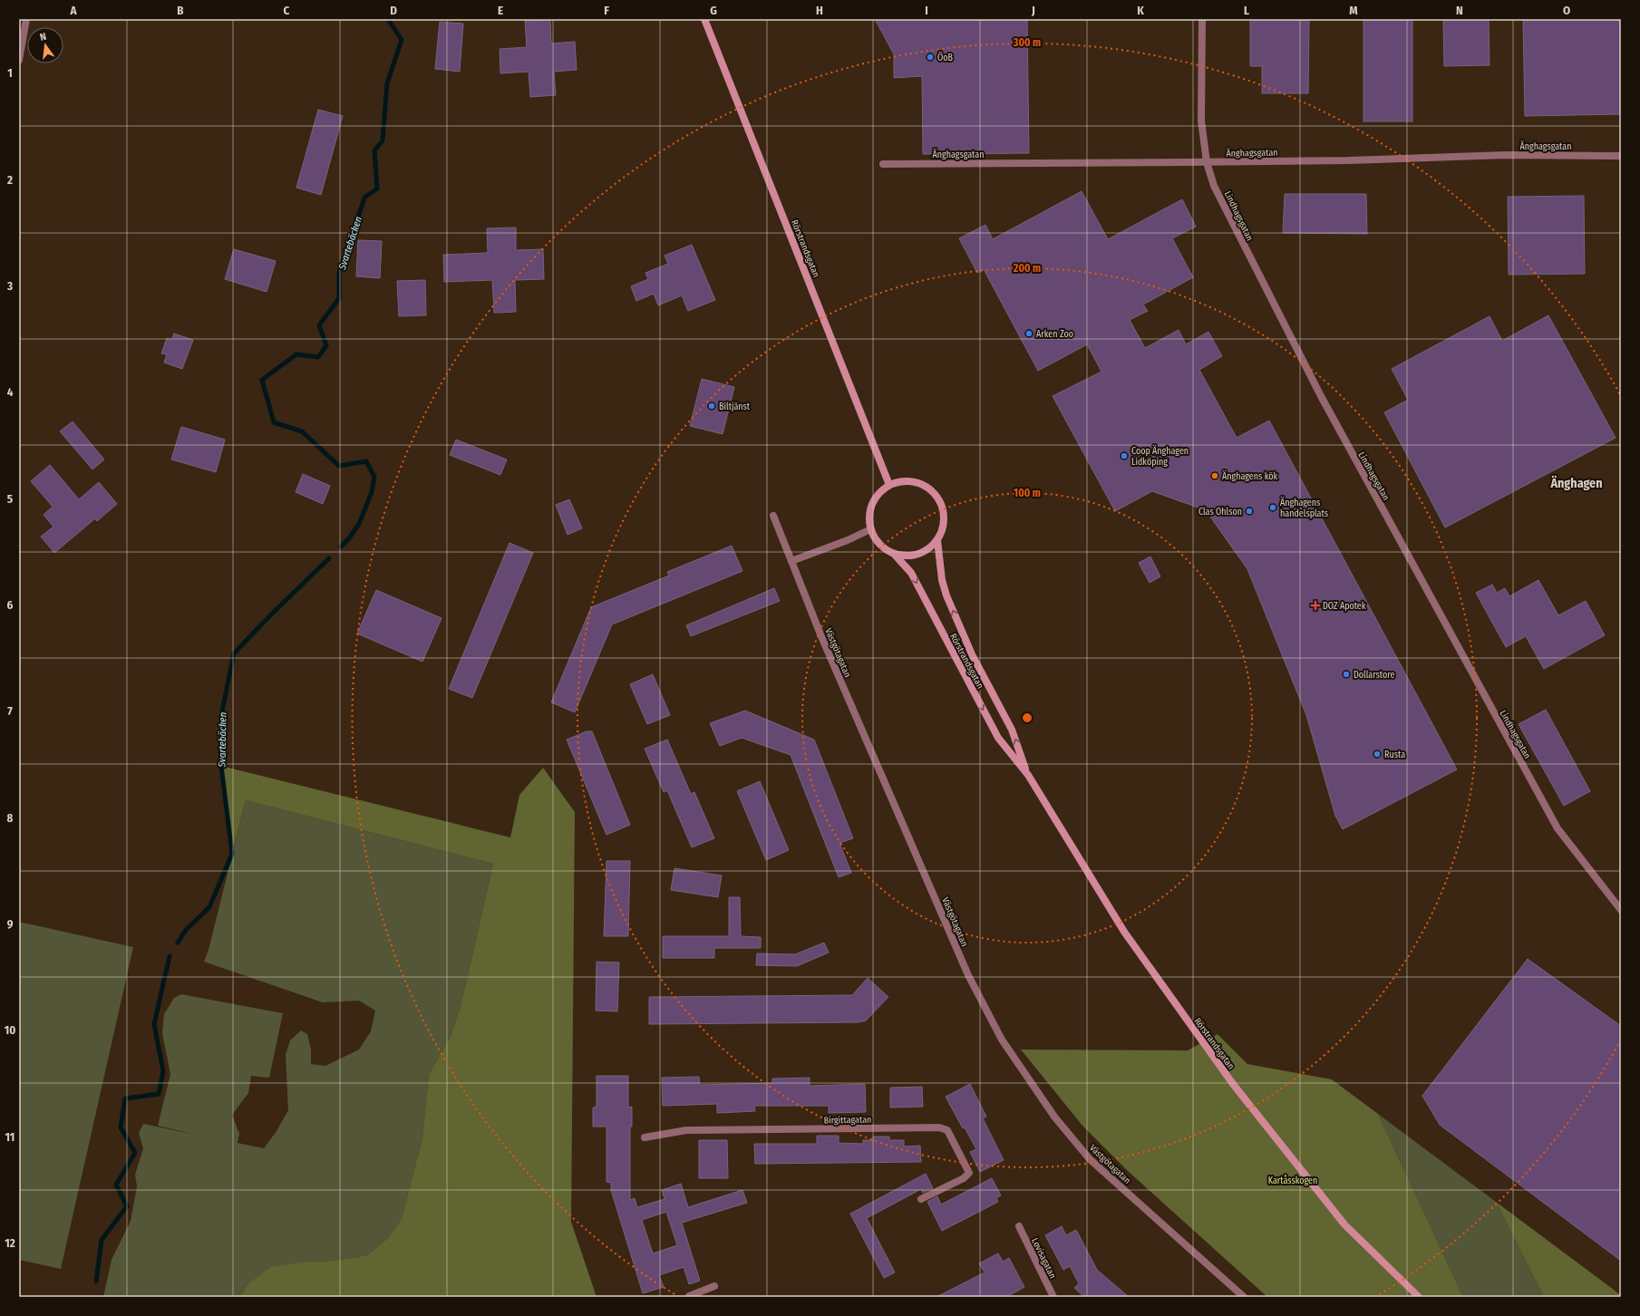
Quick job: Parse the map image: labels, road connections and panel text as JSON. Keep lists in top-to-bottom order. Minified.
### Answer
{"streets":{"main road":["Rörstrandsgatan"],"street":["Änghagsgatan","Lindhagsgatan","Västgötagatan","Birgittagatan","Lovisagatan"]},"crossings":[["Änghagsgatan","Lindhagsgatan"]],"districts":["Änghagen"],"water":["Svartebäcken"],"parks":["Kartåsskogen"],"places":{"other":["ÖoB","Arken Zoo","Biltjänst","Coop Änghagen Lidköping","Änghagens kök","Änghagens handelsplats","Clas Ohlson","Dollarstore","Rusta"],"health":["DOZ Apotek"]},"north":"top","grid":{"columns":["A","B","C","D","E","F","G","H","I","J","K","L","M","N","O"],"rows":["1","2","3","4","5","6","7","8","9","10","11","12"]},"rings":["300 m","200 m","100 m"]}
